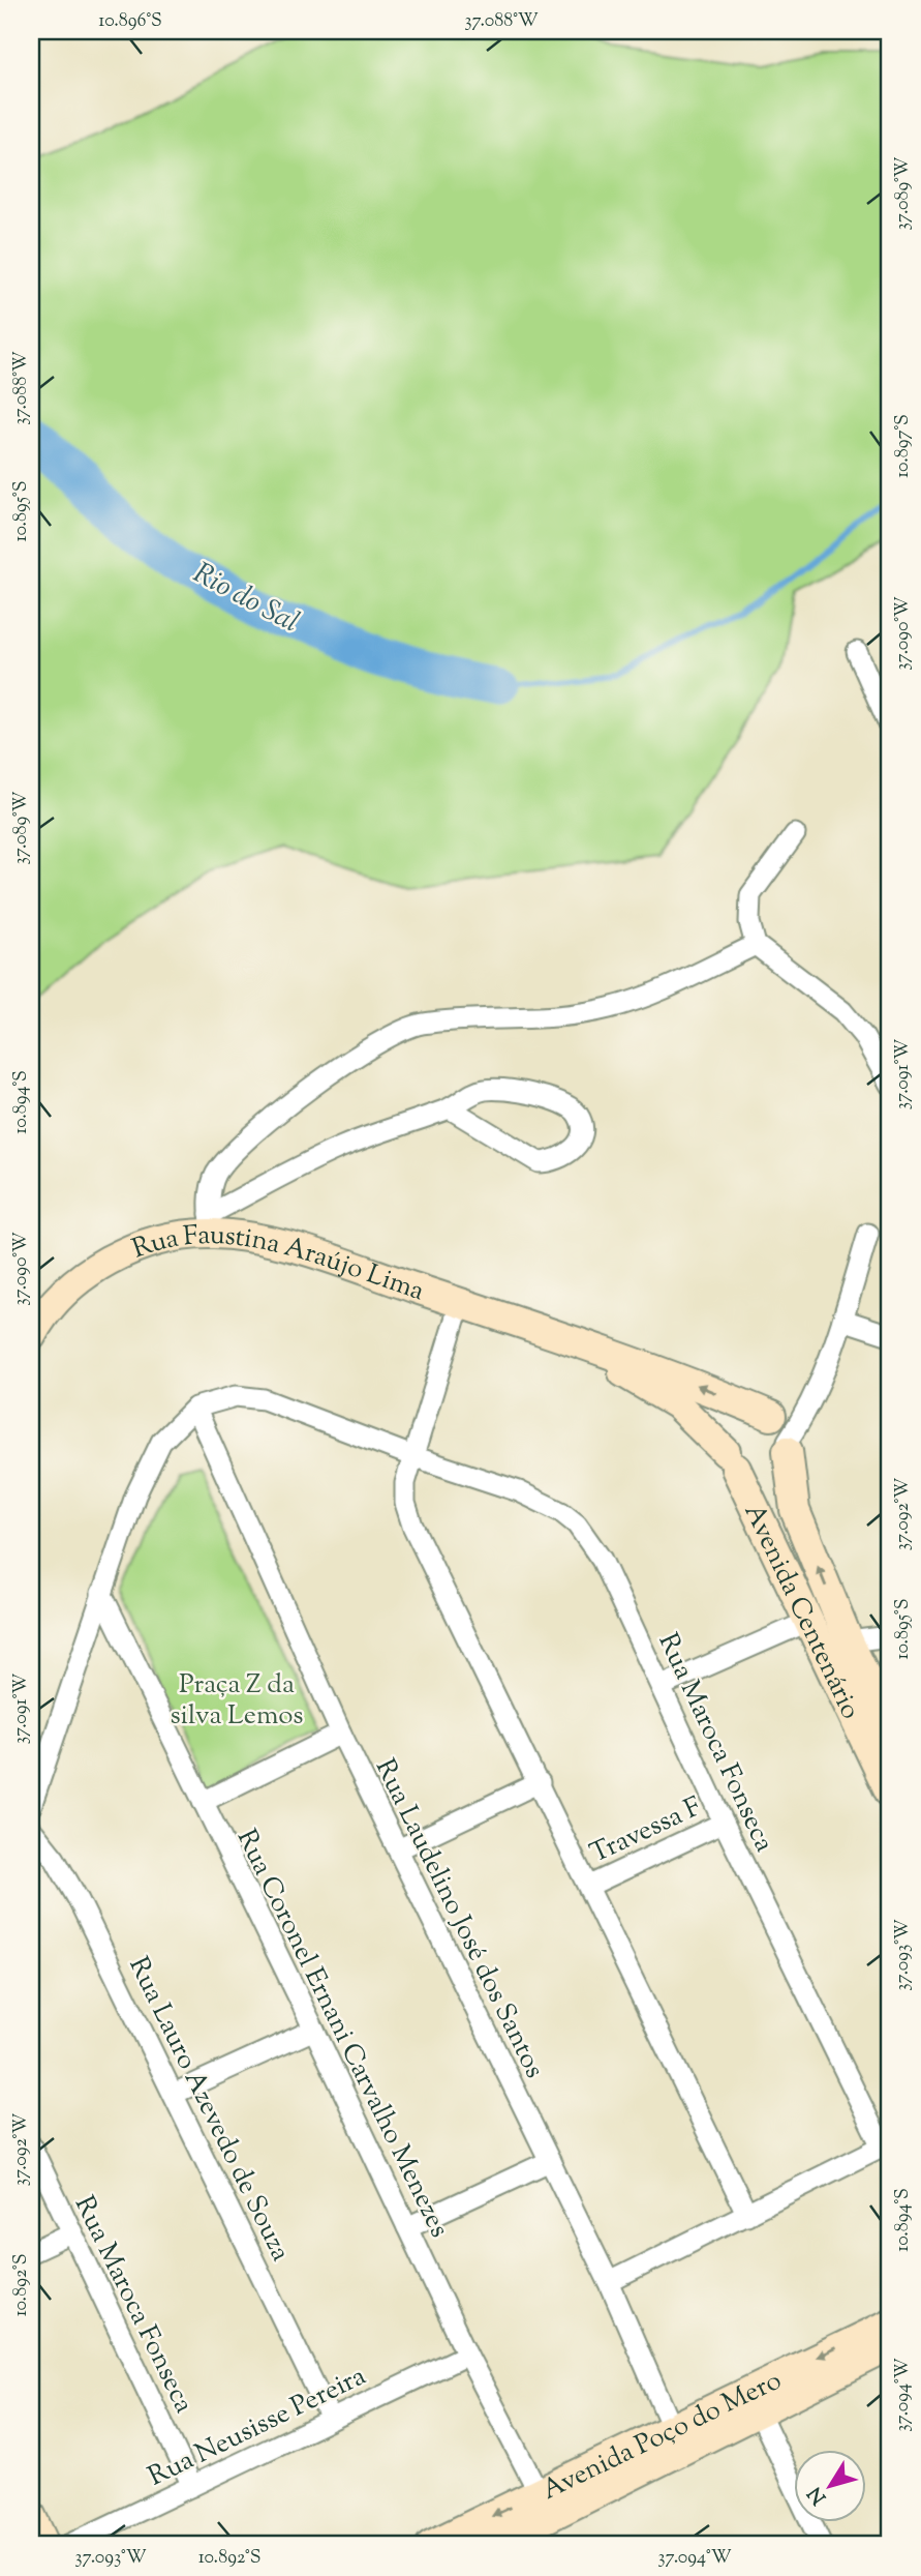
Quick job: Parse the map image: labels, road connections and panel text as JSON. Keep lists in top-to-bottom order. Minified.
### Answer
{"streets":{"street":["Rua Faustina Araújo Lima","Avenida Centenário","Rua Maroca Fonseca","Travessa F","Rua Laudelino José dos Santos","Rua Coronel Ernani Carvalho Menezes","Rua Lauro Azevedo de Souza","Rua Neusisse Pereira","Avenida Poço do Mero"]},"crossings":[["Rua Faustina Araújo Lima","Avenida Centenário"],["Rua Maroca Fonseca","Travessa F"],["Rua Maroca Fonseca","Rua Laudelino José dos Santos"],["Rua Maroca Fonseca","Rua Coronel Ernani Carvalho Menezes"],["Rua Maroca Fonseca","Rua Neusisse Pereira"],["Rua Laudelino José dos Santos","Avenida Poço do Mero"],["Rua Coronel Ernani Carvalho Menezes","Rua Neusisse Pereira"],["Rua Coronel Ernani Carvalho Menezes","Avenida Poço do Mero"],["Rua Lauro Azevedo de Souza","Rua Neusisse Pereira"]],"water":["Rio do Sal"],"parks":["Praça Z da silva Lemos"],"north":"bottom left","coordinates":["10.896°S","37.088°W","37.089°W","10.897°S","10.895°S","37.090°W","37.091°W","10.894°S","37.092°W","37.093°W","10.892°S","37.094°W"]}
